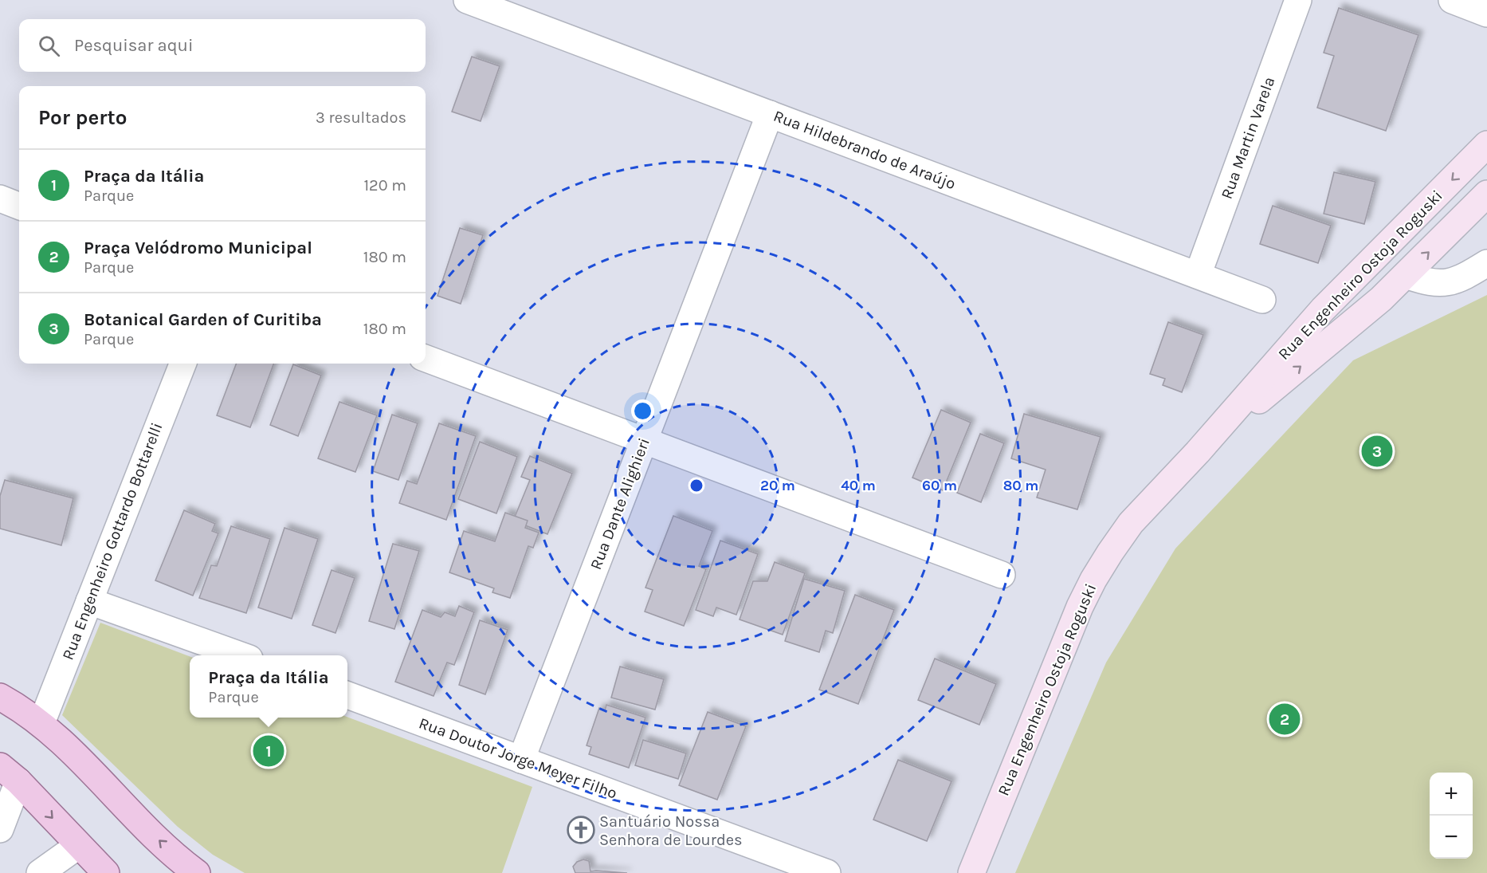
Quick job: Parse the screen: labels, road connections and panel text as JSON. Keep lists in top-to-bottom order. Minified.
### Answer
{"streets":{"main road":["Rua Engenheiro Ostoja Roguski"],"street":["Rua Martin Varela","Rua Hildebrando de Araújo","Rua Dante Alighieri","Rua Engenheiro Gottardo Bottarelli","Rua Doutor Jorge Meyer Filho"]},"crossings":[["Rua Martin Varela","Rua Hildebrando de Araújo"],["Rua Hildebrando de Araújo","Rua Dante Alighieri"],["Rua Dante Alighieri","Rua Doutor Jorge Meyer Filho"]],"places":{"church":["Santuário Nossa Senhora de Lourdes"]},"page":{"search":"Pesquisar aqui","heading":["Por perto","3 resultados"],"list":[{"mark":"1","name":"Praça da Itália","note":"Parque","value":"120 m"},{"mark":"2","name":"Praça Velódromo Municipal","note":"Parque","value":"180 m"},{"mark":"3","name":"Botanical Garden of Curitiba","note":"Parque","value":"180 m"}],"pins":["3","2","1"],"popup":["Praça da Itália","Parque"],"map_buttons":["+","−"]},"rings":["20 m","40 m","60 m","80 m"]}
